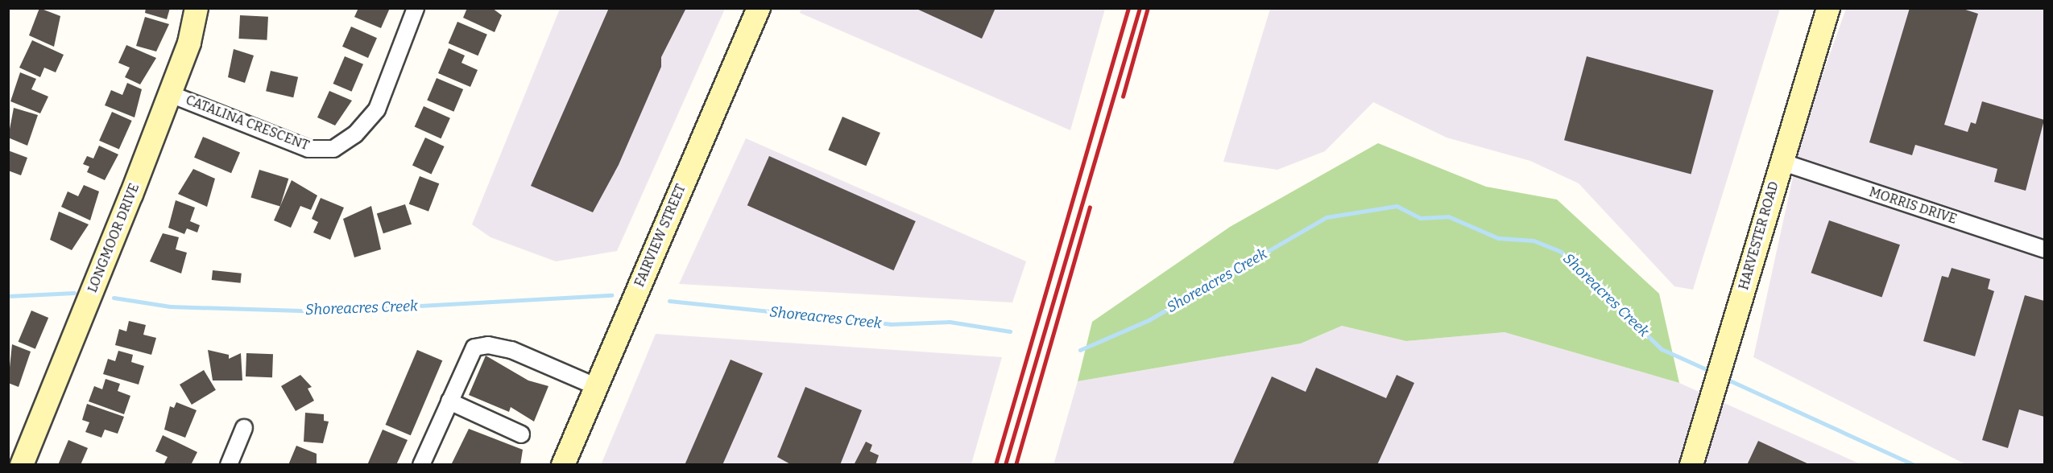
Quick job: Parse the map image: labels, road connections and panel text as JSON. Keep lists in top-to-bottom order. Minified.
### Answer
{"streets":{"main road":["FAIRVIEW STREET","HARVESTER ROAD","LONGMOOR DRIVE"],"street":["CATALINA CRESCENT","MORRIS DRIVE"]},"crossings":[["CATALINA CRESCENT","LONGMOOR DRIVE"],["MORRIS DRIVE","HARVESTER ROAD"]],"water":["Shoreacres Creek"]}
